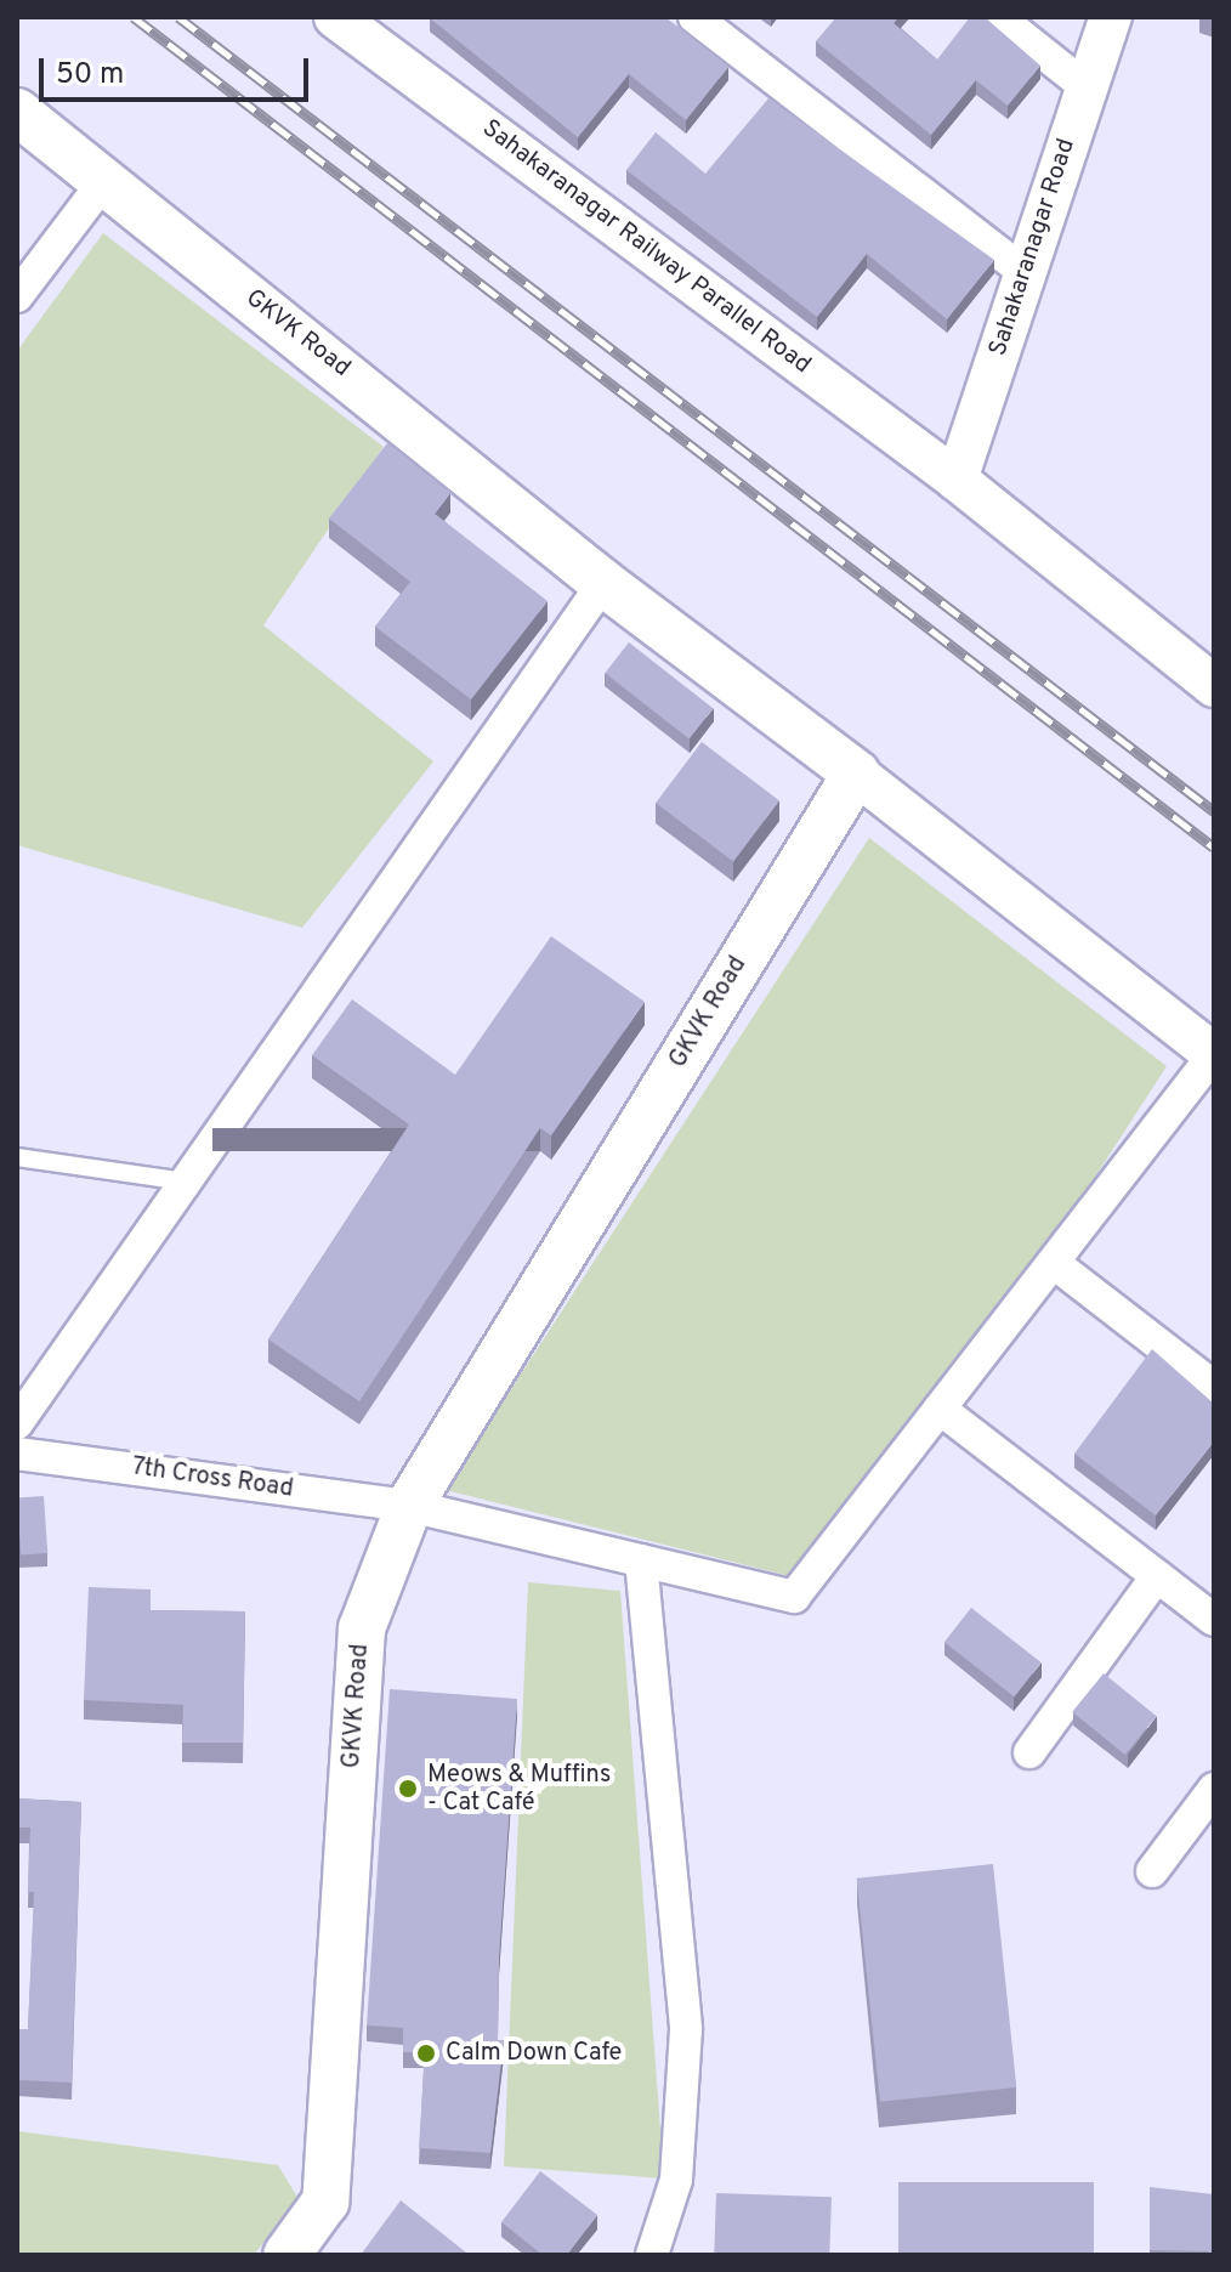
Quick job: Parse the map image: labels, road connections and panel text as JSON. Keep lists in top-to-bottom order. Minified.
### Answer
{"streets":{"main road":["GKVK Road"],"street":["Sahakaranagar Railway Parallel Road","Sahakaranagar Road","7th Cross Road"]},"crossings":[["Sahakaranagar Railway Parallel Road","Sahakaranagar Road"],["GKVK Road","7th Cross Road"]],"places":["Meows & Muffins - Cat Café","Calm Down Cafe"],"scale_bar":"50 m"}
